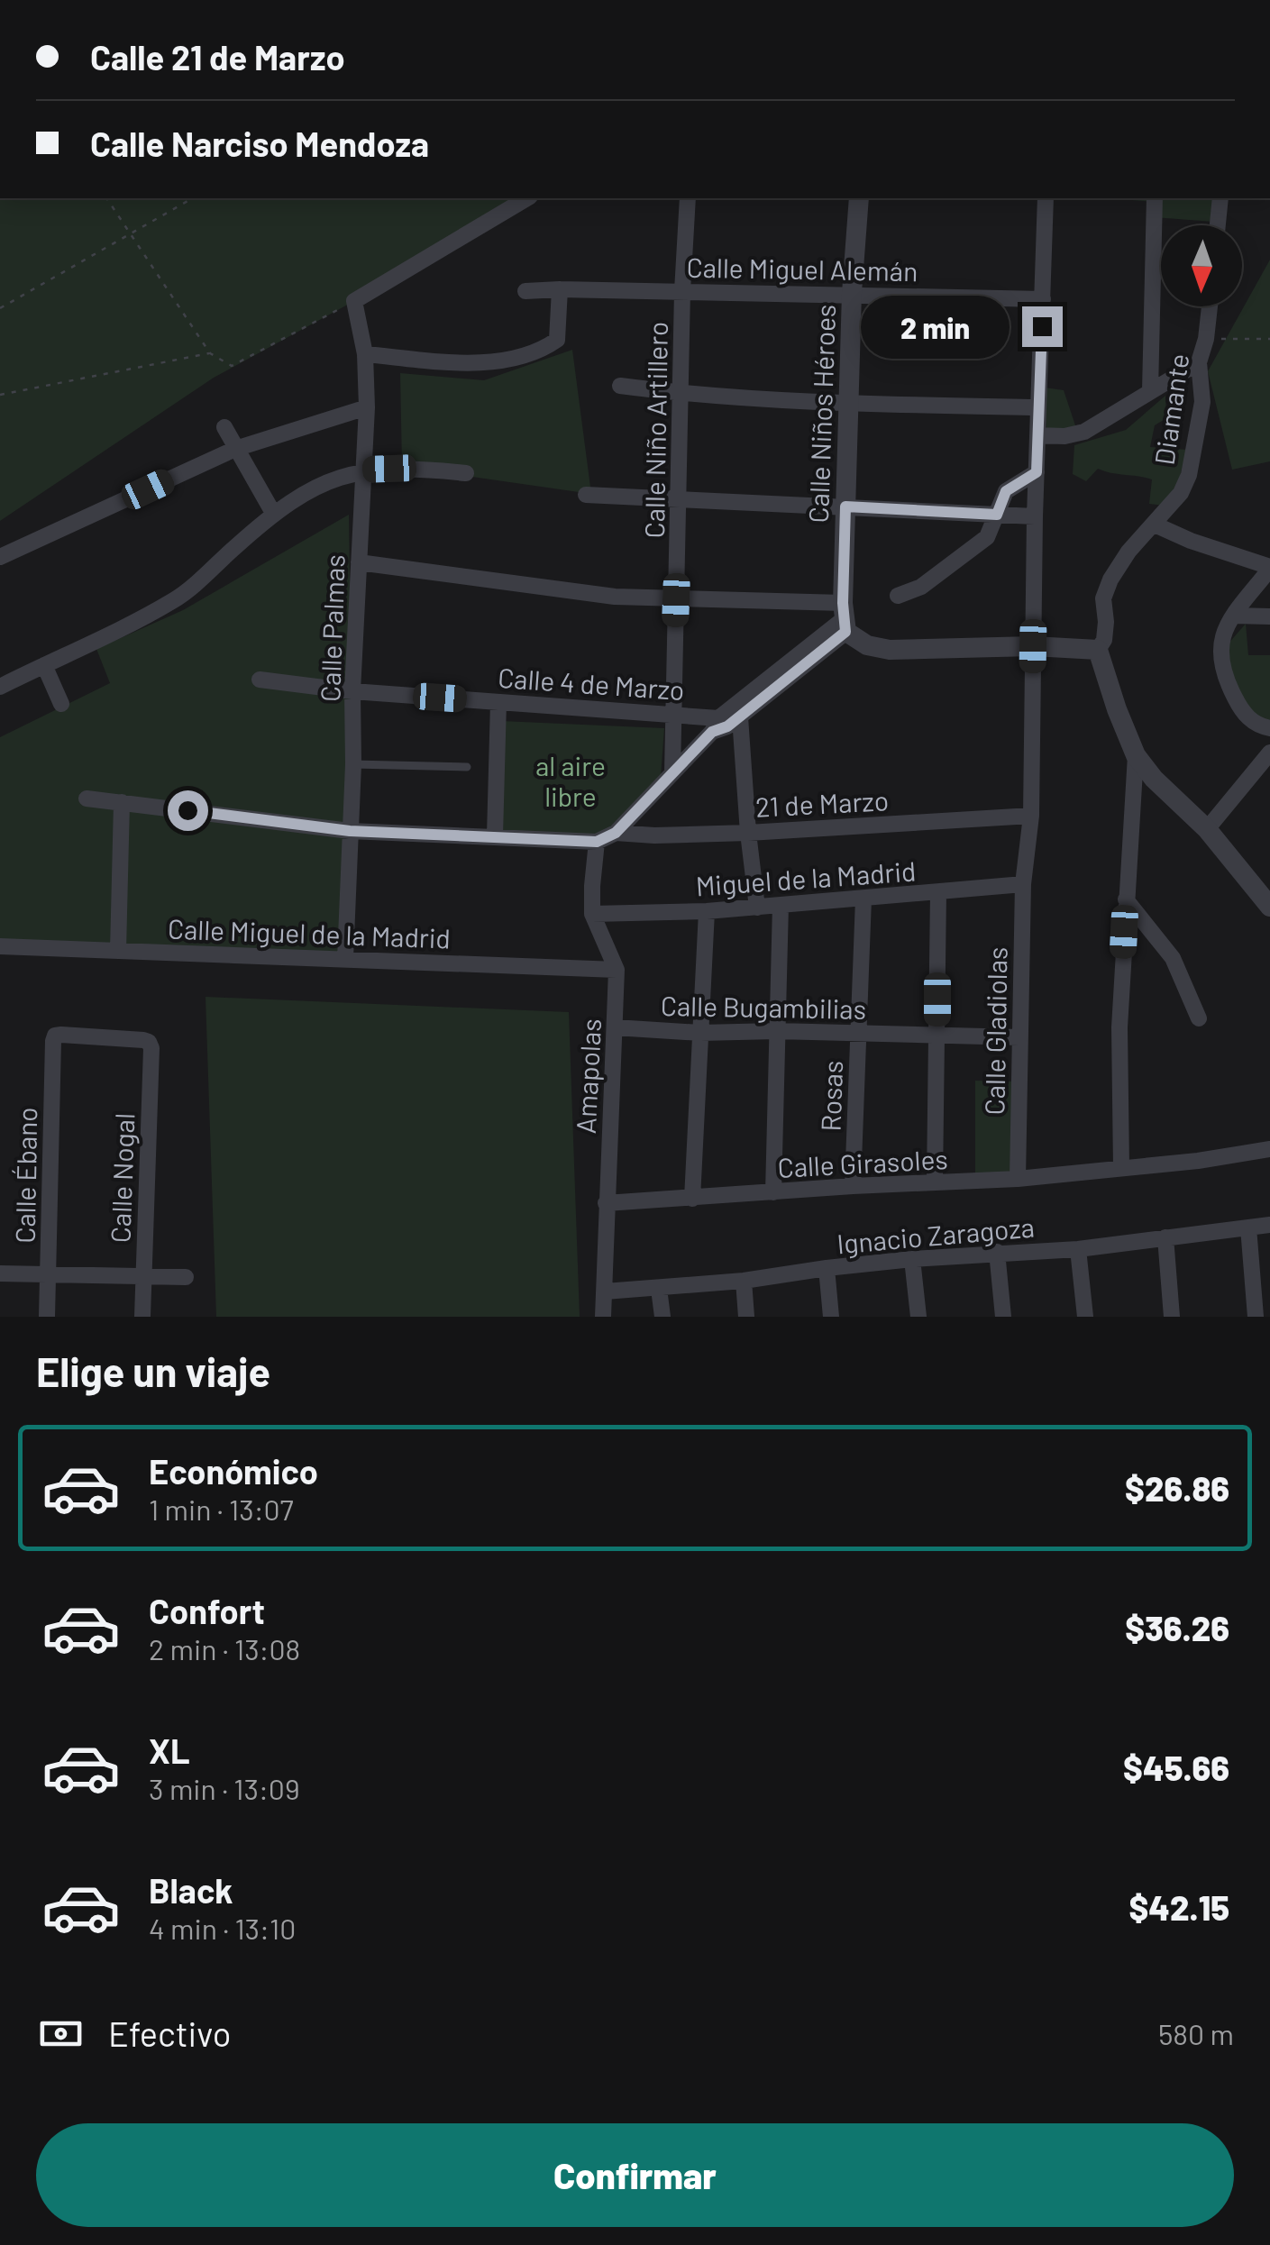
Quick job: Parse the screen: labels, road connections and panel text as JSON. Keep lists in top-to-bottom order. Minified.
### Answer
{"streets":{"street":["Calle Miguel Alemán","Diamante","Calle Niños Héroes","Calle Niño Artillero","Calle Palmas","Calle 4 de Marzo","21 de Marzo","Miguel de la Madrid","Calle Miguel de la Madrid","Calle Bugambilias","Calle Gladiolas","Amapolas","Rosas","Calle Girasoles","Calle Ébano","Calle Nogal","Ignacio Zaragoza"]},"crossings":[["Calle Miguel Alemán","Calle Niños Héroes"],["Calle Miguel Alemán","Calle Niño Artillero"],["Calle Miguel Alemán","Calle Gladiolas"],["Calle Niño Artillero","Calle 4 de Marzo"],["Calle Palmas","Calle 4 de Marzo"],["Calle Palmas","Calle Miguel de la Madrid"],["21 de Marzo","Calle Gladiolas"],["Miguel de la Madrid","Calle Gladiolas"],["Miguel de la Madrid","Amapolas"],["Miguel de la Madrid","Rosas"],["Calle Miguel de la Madrid","Amapolas"],["Calle Bugambilias","Calle Gladiolas"],["Calle Bugambilias","Amapolas"],["Calle Bugambilias","Rosas"],["Calle Gladiolas","Calle Girasoles"],["Amapolas","Calle Girasoles"],["Amapolas","Ignacio Zaragoza"],["Rosas","Calle Girasoles"],["Calle Ébano","Calle Nogal"]],"parks":["al aire libre"],"north":"bottom","page":{"banner":["Calle 21 de Marzo","Calle Narciso Mendoza"],"bubble":"2 min","heading":"Elige un viaje","list":[{"name":"Económico","note":"1 min · 13:07","value":"$26.86"},{"name":"Confort","note":"2 min · 13:08","value":"$36.26"},{"name":"XL","note":"3 min · 13:09","value":"$45.66"},{"name":"Black","note":"4 min · 13:10","value":"$42.15"}],"pay":["Efectivo","580 m"],"buttons":"Confirmar"}}
